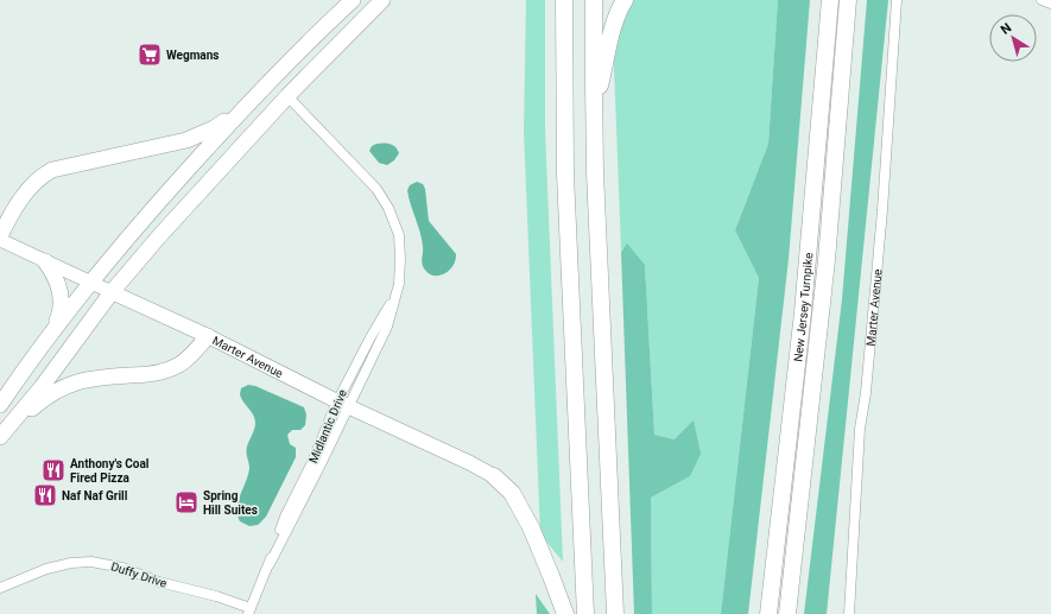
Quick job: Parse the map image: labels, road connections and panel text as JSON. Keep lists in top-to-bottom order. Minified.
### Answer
{"streets":{"highway":["New Jersey Turnpike"],"main road":["Marter Avenue"],"street":["Midlantic Drive","Duffy Drive"]},"crossings":[["Marter Avenue","Midlantic Drive"],["Midlantic Drive","Duffy Drive"]],"places":{"supermarket":["Wegmans"],"restaurant":["Anthony's Coal Fired Pizza","Naf Naf Grill"],"hotel":["Spring Hill Suites"]},"north":"top left"}
